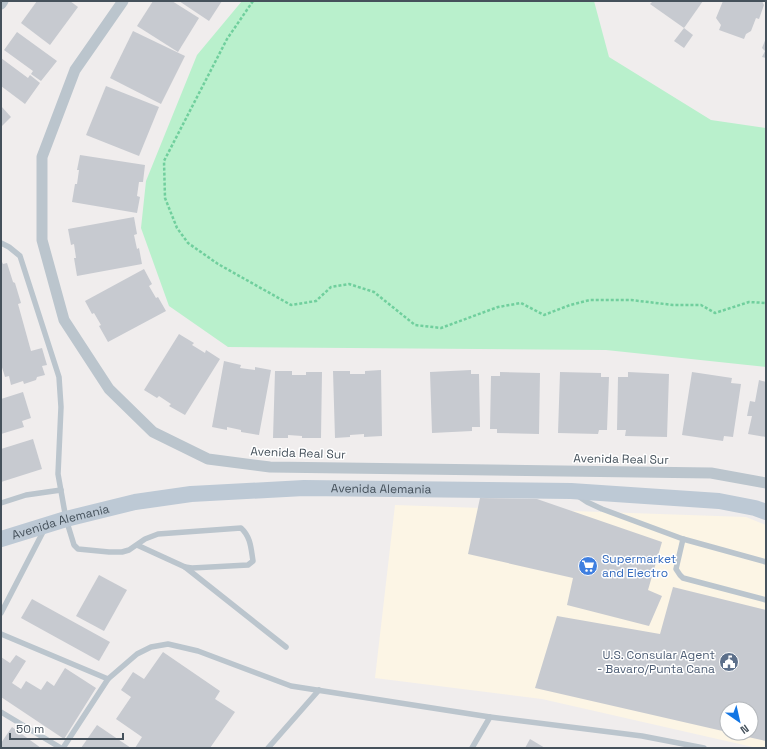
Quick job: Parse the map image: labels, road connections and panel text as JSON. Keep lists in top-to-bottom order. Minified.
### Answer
{"streets":{"street":["Avenida Real Sur","Avenida Alemania"]},"places":{"supermarket":["Supermarket and Electro"],"public building":["U.S. Consular Agent - Bavaro/Punta Cana"]},"scale_bar":"50 m","north":"bottom right"}
